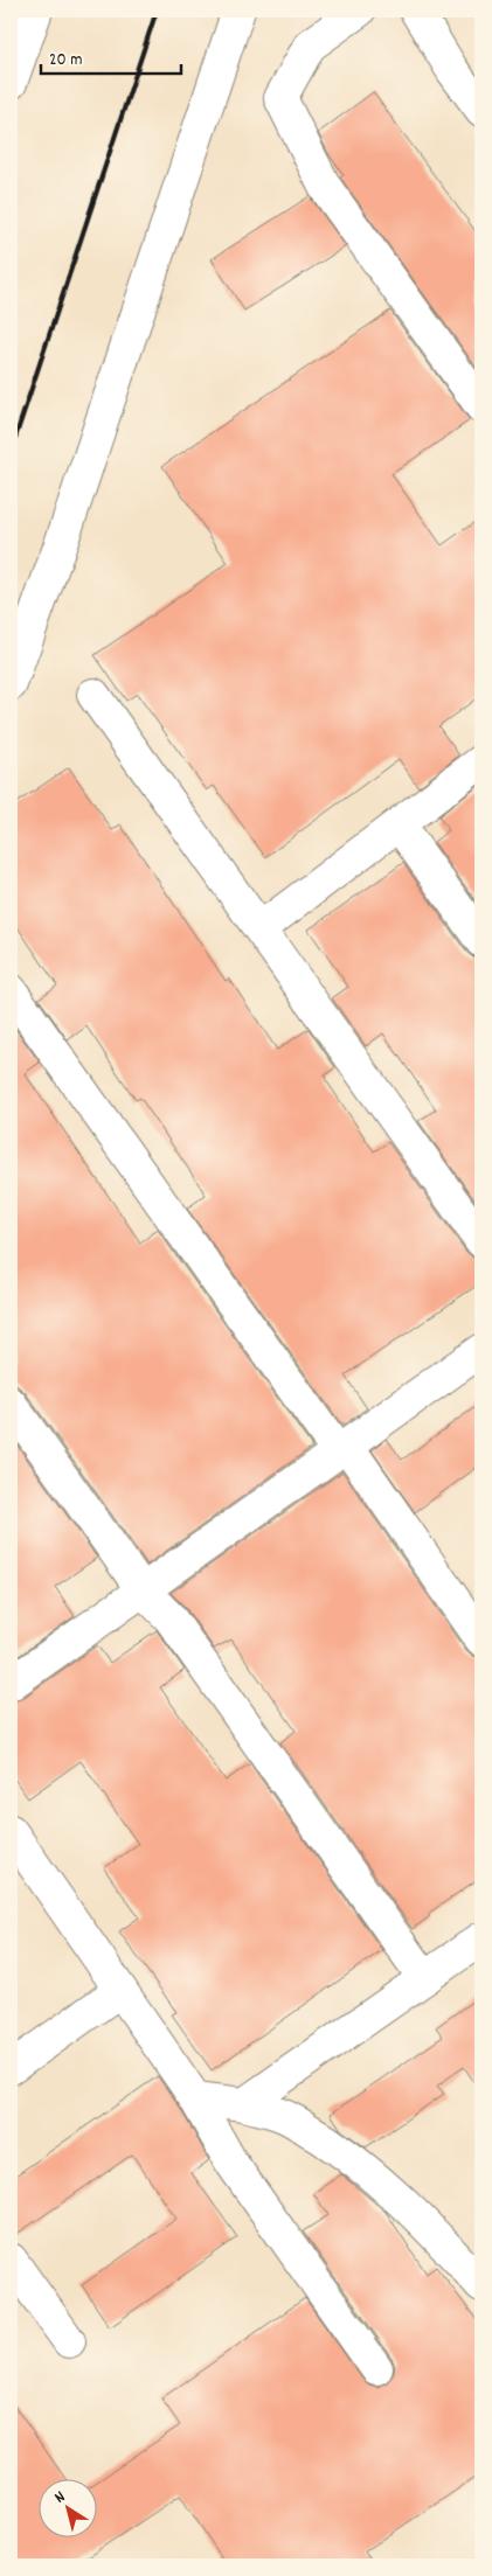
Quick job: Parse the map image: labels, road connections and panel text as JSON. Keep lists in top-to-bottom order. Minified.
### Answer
{"scale_bar":"20 m","north":"top left"}
